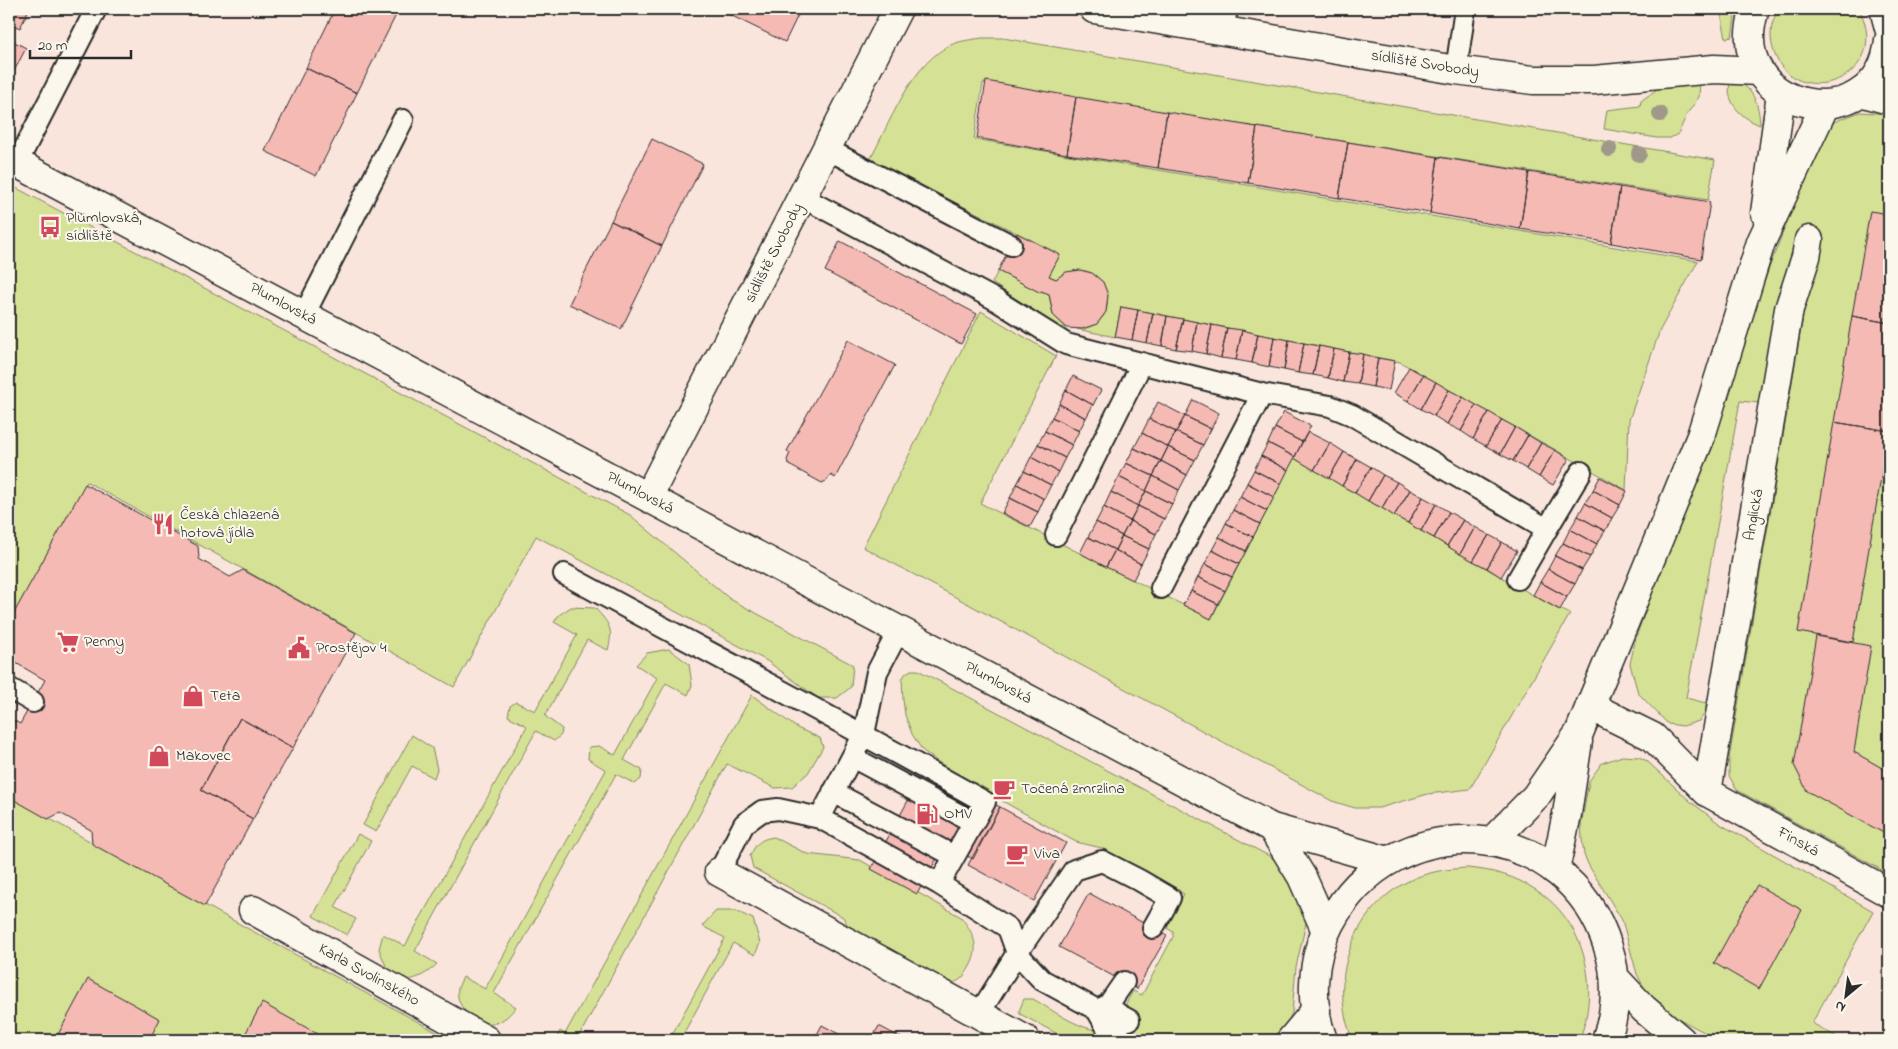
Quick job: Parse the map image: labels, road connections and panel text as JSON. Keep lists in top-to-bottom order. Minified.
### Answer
{"streets":{"street":["sídliště Svobody","Plumlovská","Anglická","Finská","Karla Svolinského"]},"crossings":[["sídliště Svobody","Plumlovská"],["Anglická","Finská"]],"places":{"bus stop":["Plumlovská, sídliště"],"restaurant":["Česká chlazená hotová jídla"],"supermarket":["Penny"],"public building":["Prostějov 4"],"shop":["Teta","Makovec"],"cafe":["Točená zmrzlina","Viva"],"fuel station":["OMV"]},"scale_bar":"20 m","north":"bottom left"}
